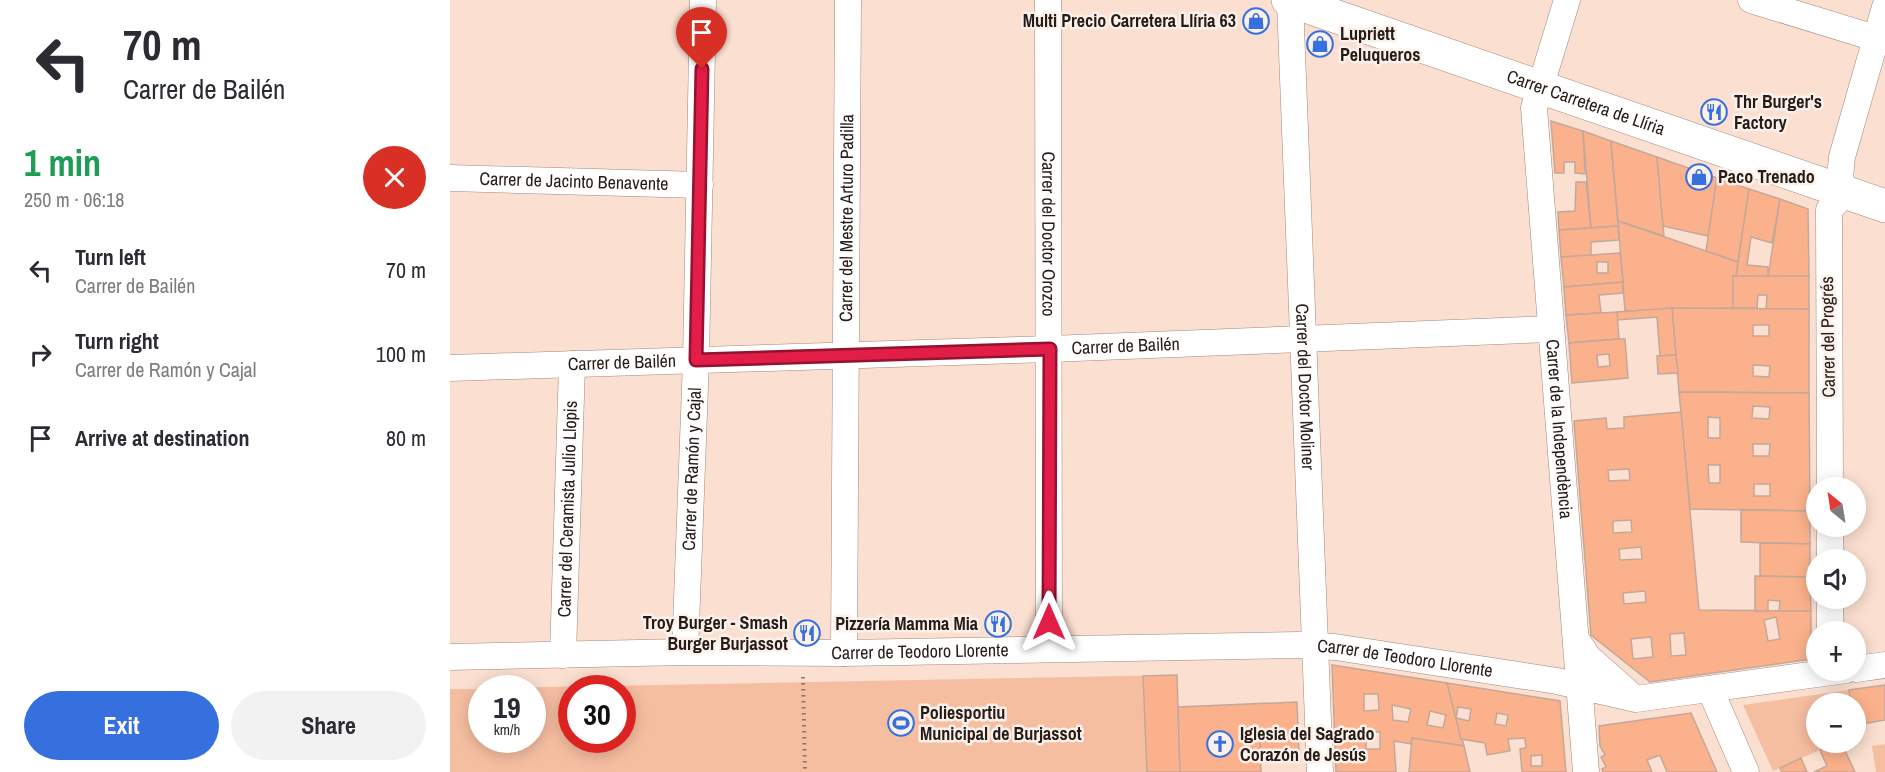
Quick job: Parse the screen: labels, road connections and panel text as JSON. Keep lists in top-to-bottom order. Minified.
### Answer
{"streets":{"street":["Carrer Carretera de Llíria","Carrer de Jacinto Benavente","Carrer del Mestre Arturo Padilla","Carrer del Doctor Orozco","Carrer del Progrés","Carrer de Bailén","Carrer del Doctor Moliner","Carrer de la Independència","Carrer de Ramón y Cajal","Carrer del Ceramista Julio Llopis","Carrer de Teodoro Llorente"]},"crossings":[["Carrer Carretera de Llíria","Carrer del Progrés"],["Carrer Carretera de Llíria","Carrer del Doctor Moliner"],["Carrer Carretera de Llíria","Carrer de la Independència"],["Carrer de Jacinto Benavente","Carrer de Ramón y Cajal"],["Carrer del Mestre Arturo Padilla","Carrer de Bailén"],["Carrer del Mestre Arturo Padilla","Carrer de Teodoro Llorente"],["Carrer del Doctor Orozco","Carrer de Bailén"],["Carrer del Doctor Orozco","Carrer de Teodoro Llorente"],["Carrer de Bailén","Carrer del Doctor Moliner"],["Carrer de Bailén","Carrer de la Independència"],["Carrer de Bailén","Carrer de Ramón y Cajal"],["Carrer de Bailén","Carrer del Ceramista Julio Llopis"],["Carrer del Doctor Moliner","Carrer de Teodoro Llorente"],["Carrer de la Independència","Carrer de Teodoro Llorente"],["Carrer de Ramón y Cajal","Carrer de Teodoro Llorente"],["Carrer del Ceramista Julio Llopis","Carrer de Teodoro Llorente"]],"places":{"shop":["Multi Precio Carretera Llíria 63","Lupriett Peluqueros","Paco Trenado"],"restaurant":["Thr Burger's Factory","Pizzería Mamma Mia","Troy Burger - Smash Burger Burjassot"],"sports":["Poliesportiu Municipal de Burjassot"],"church":["Iglesia del Sagrado Corazón de Jesús"]},"north":"top left","page":{"turn":["70 m","Carrer de Bailén"],"heading":["1 min","250 m · 06:18"],"list":[{"name":"Turn left","note":"Carrer de Bailén","value":"70 m"},{"name":"Turn right","note":"Carrer de Ramón y Cajal","value":"100 m"},{"name":"Arrive at destination","value":"80 m"}],"map_buttons":["+","−"],"speed":"19 km/h","limit":"30","buttons":["Exit","Share"]}}
